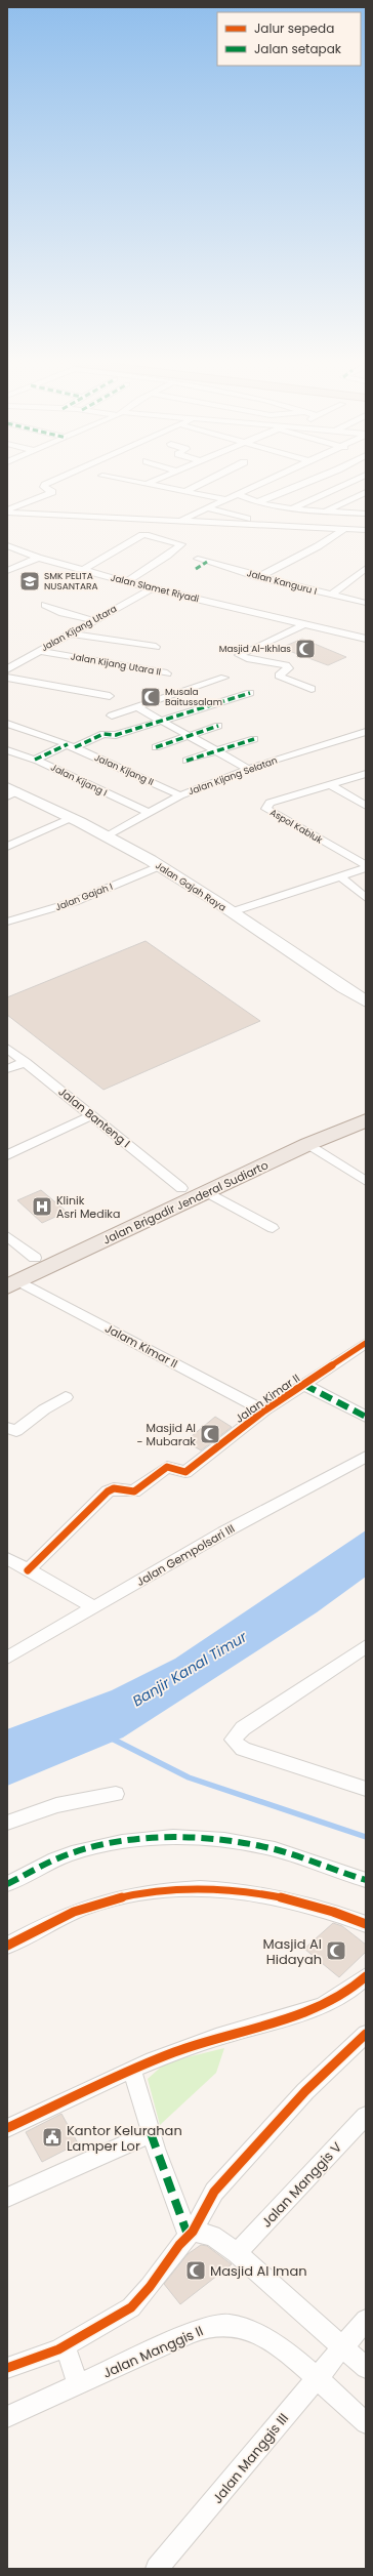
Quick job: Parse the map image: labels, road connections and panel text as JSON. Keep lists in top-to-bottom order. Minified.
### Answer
{"streets":{"main road":["Jalan Gajah Raya","Jalan Brigadir Jenderal Sudiarto"],"street":["Jalan Kanguru I","Jalan Slamet Riyadi","Jalan Kijang Utara","Jalan Kijang Utara II","Jalan Kijang II","Jalan Kijang Selatan","Jalan Kijang I","Aspol Kabluk","Jalan Gajah I","Jalan Banteng I","Jalam Kimar II","Jalan Kimar II","Jalan Gempolsari III","Jalan Manggis V","Jalan Manggis II","Jalan Manggis III"]},"crossings":[["Jalan Slamet Riyadi","Jalan Kijang Utara"],["Jalan Kijang Utara","Jalan Kijang Utara II"],["Jalan Kijang II","Jalan Kijang Selatan"],["Jalan Kijang Selatan","Jalan Kijang I"],["Jalan Kijang Selatan","Jalan Gajah Raya"],["Aspol Kabluk","Jalan Gajah Raya"],["Jalan Gajah Raya","Jalan Gajah I"],["Jalan Banteng I","Jalan Brigadir Jenderal Sudiarto"],["Jalan Brigadir Jenderal Sudiarto","Jalam Kimar II"],["Jalam Kimar II","Jalan Kimar II"],["Jalan Manggis II","Jalan Manggis III"]],"water":["Banjir Kanal Timur"],"places":{"school or university":["SMK PELITA NUSANTARA"],"mosque":["Masjid Al-Ikhlas","Musala Baitussalam","Masjid Al - Mubarak","Masjid Al Hidayah","Masjid Al Iman"],"hospital":["Klinik Asri Medika"],"public building":["Kantor Kelurahan Lamper Lor"]},"legend":["Jalur sepeda","Jalan setapak"]}
